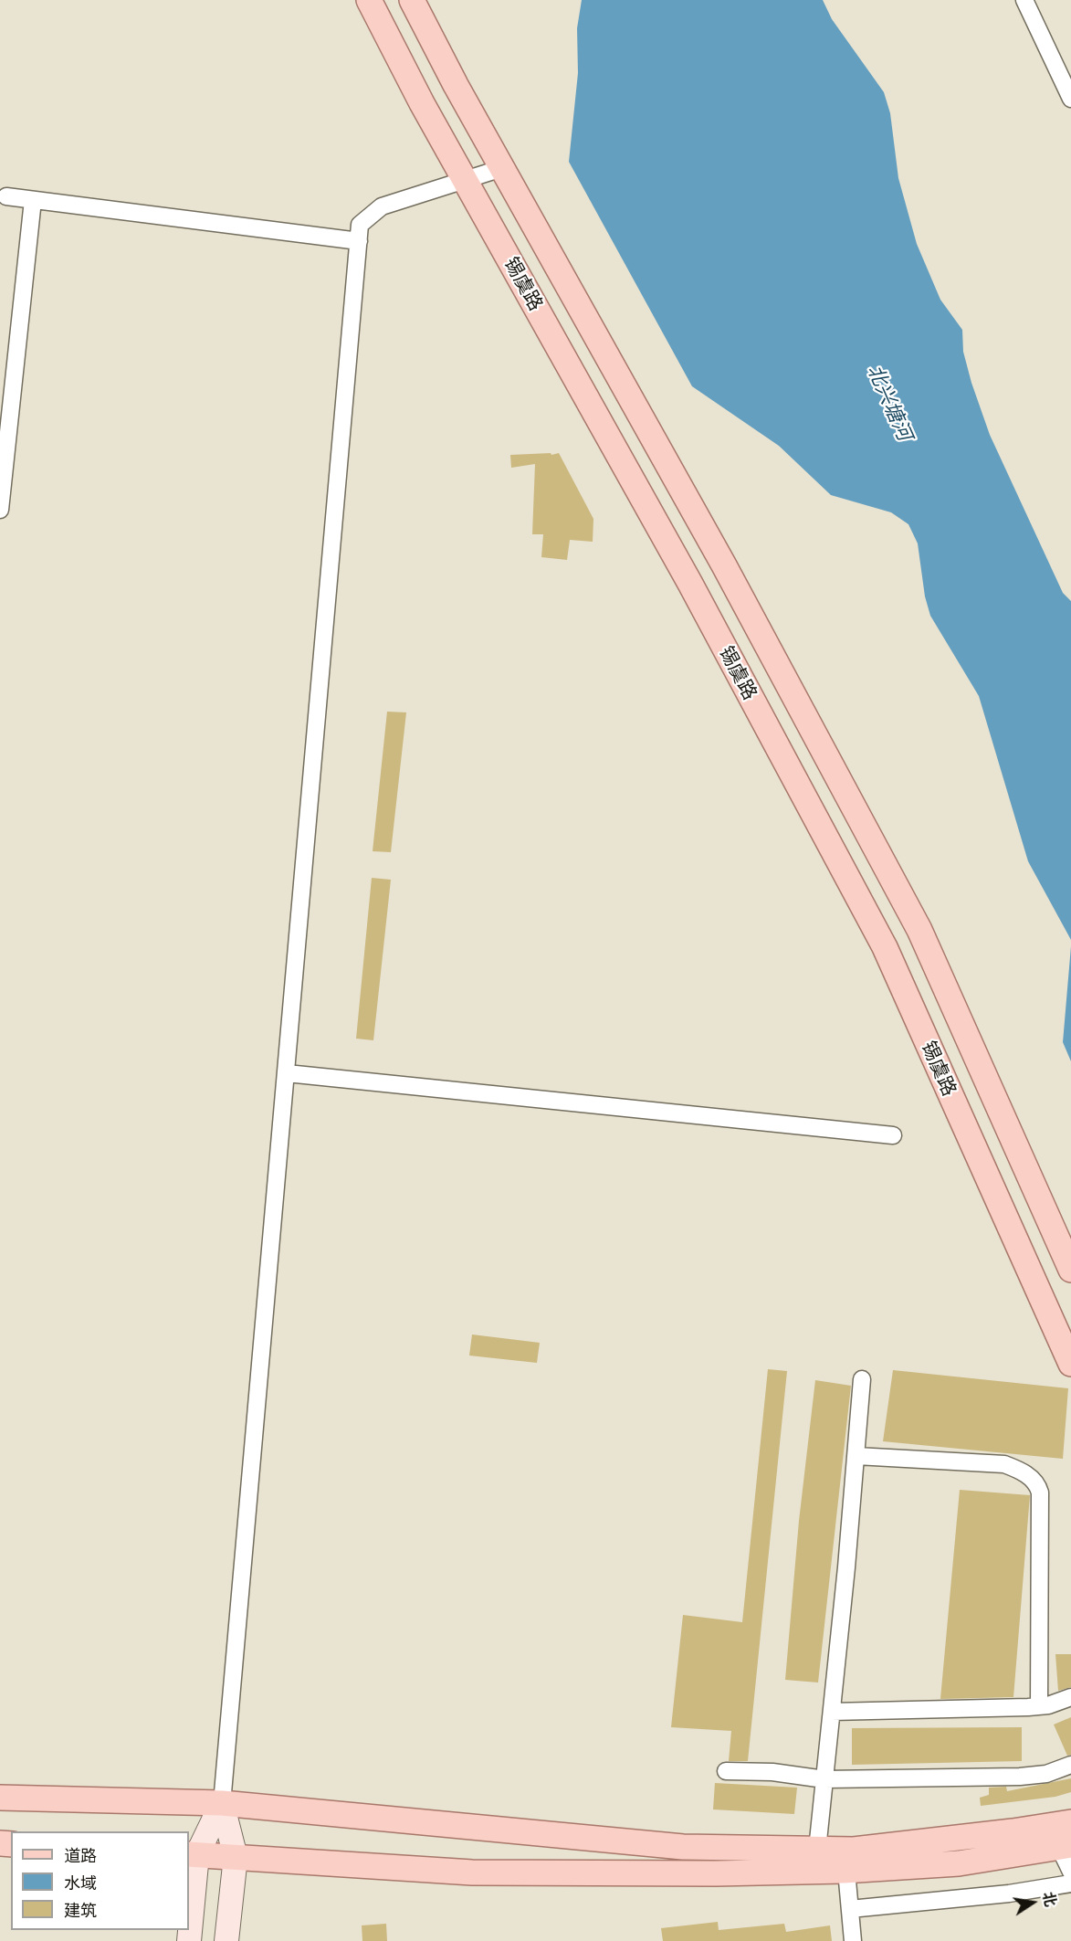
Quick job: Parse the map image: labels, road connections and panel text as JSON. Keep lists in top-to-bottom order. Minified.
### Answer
{"streets":{"main road":["锡虞路"]},"water":["北兴塘河"],"legend":["道路","水域","建筑"],"north":"right"}
